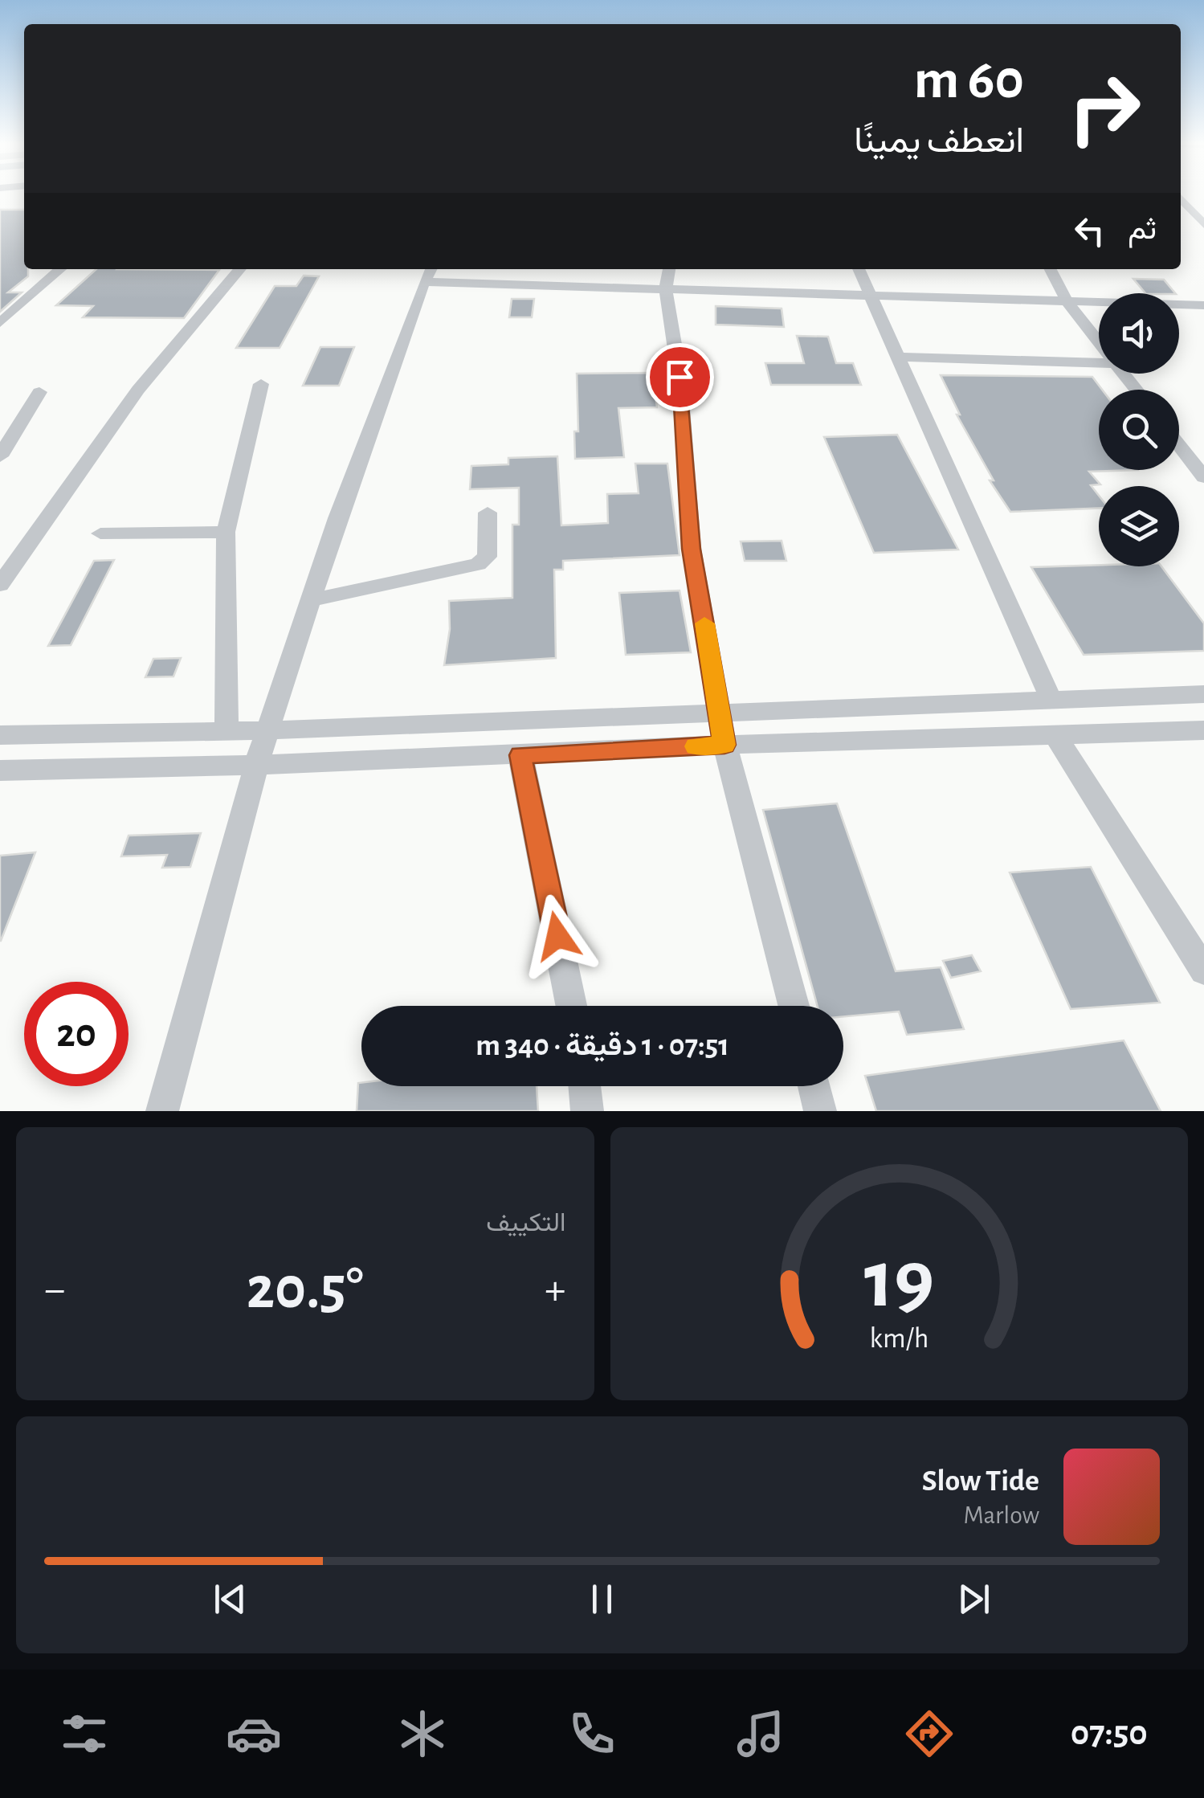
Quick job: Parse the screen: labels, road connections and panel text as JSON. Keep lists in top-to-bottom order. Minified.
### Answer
{"page":{"turn":["60 m","انعطف يمينًا"],"then":"ثم","limit":"20","trip":"07:51 · 1 دقيقة · 340 m","tile":"التكييف","heat":["−","20.5°","+"],"song":["Slow Tide","Marlow"],"tabs":"07:50","gauge":["19","km/h"]}}
